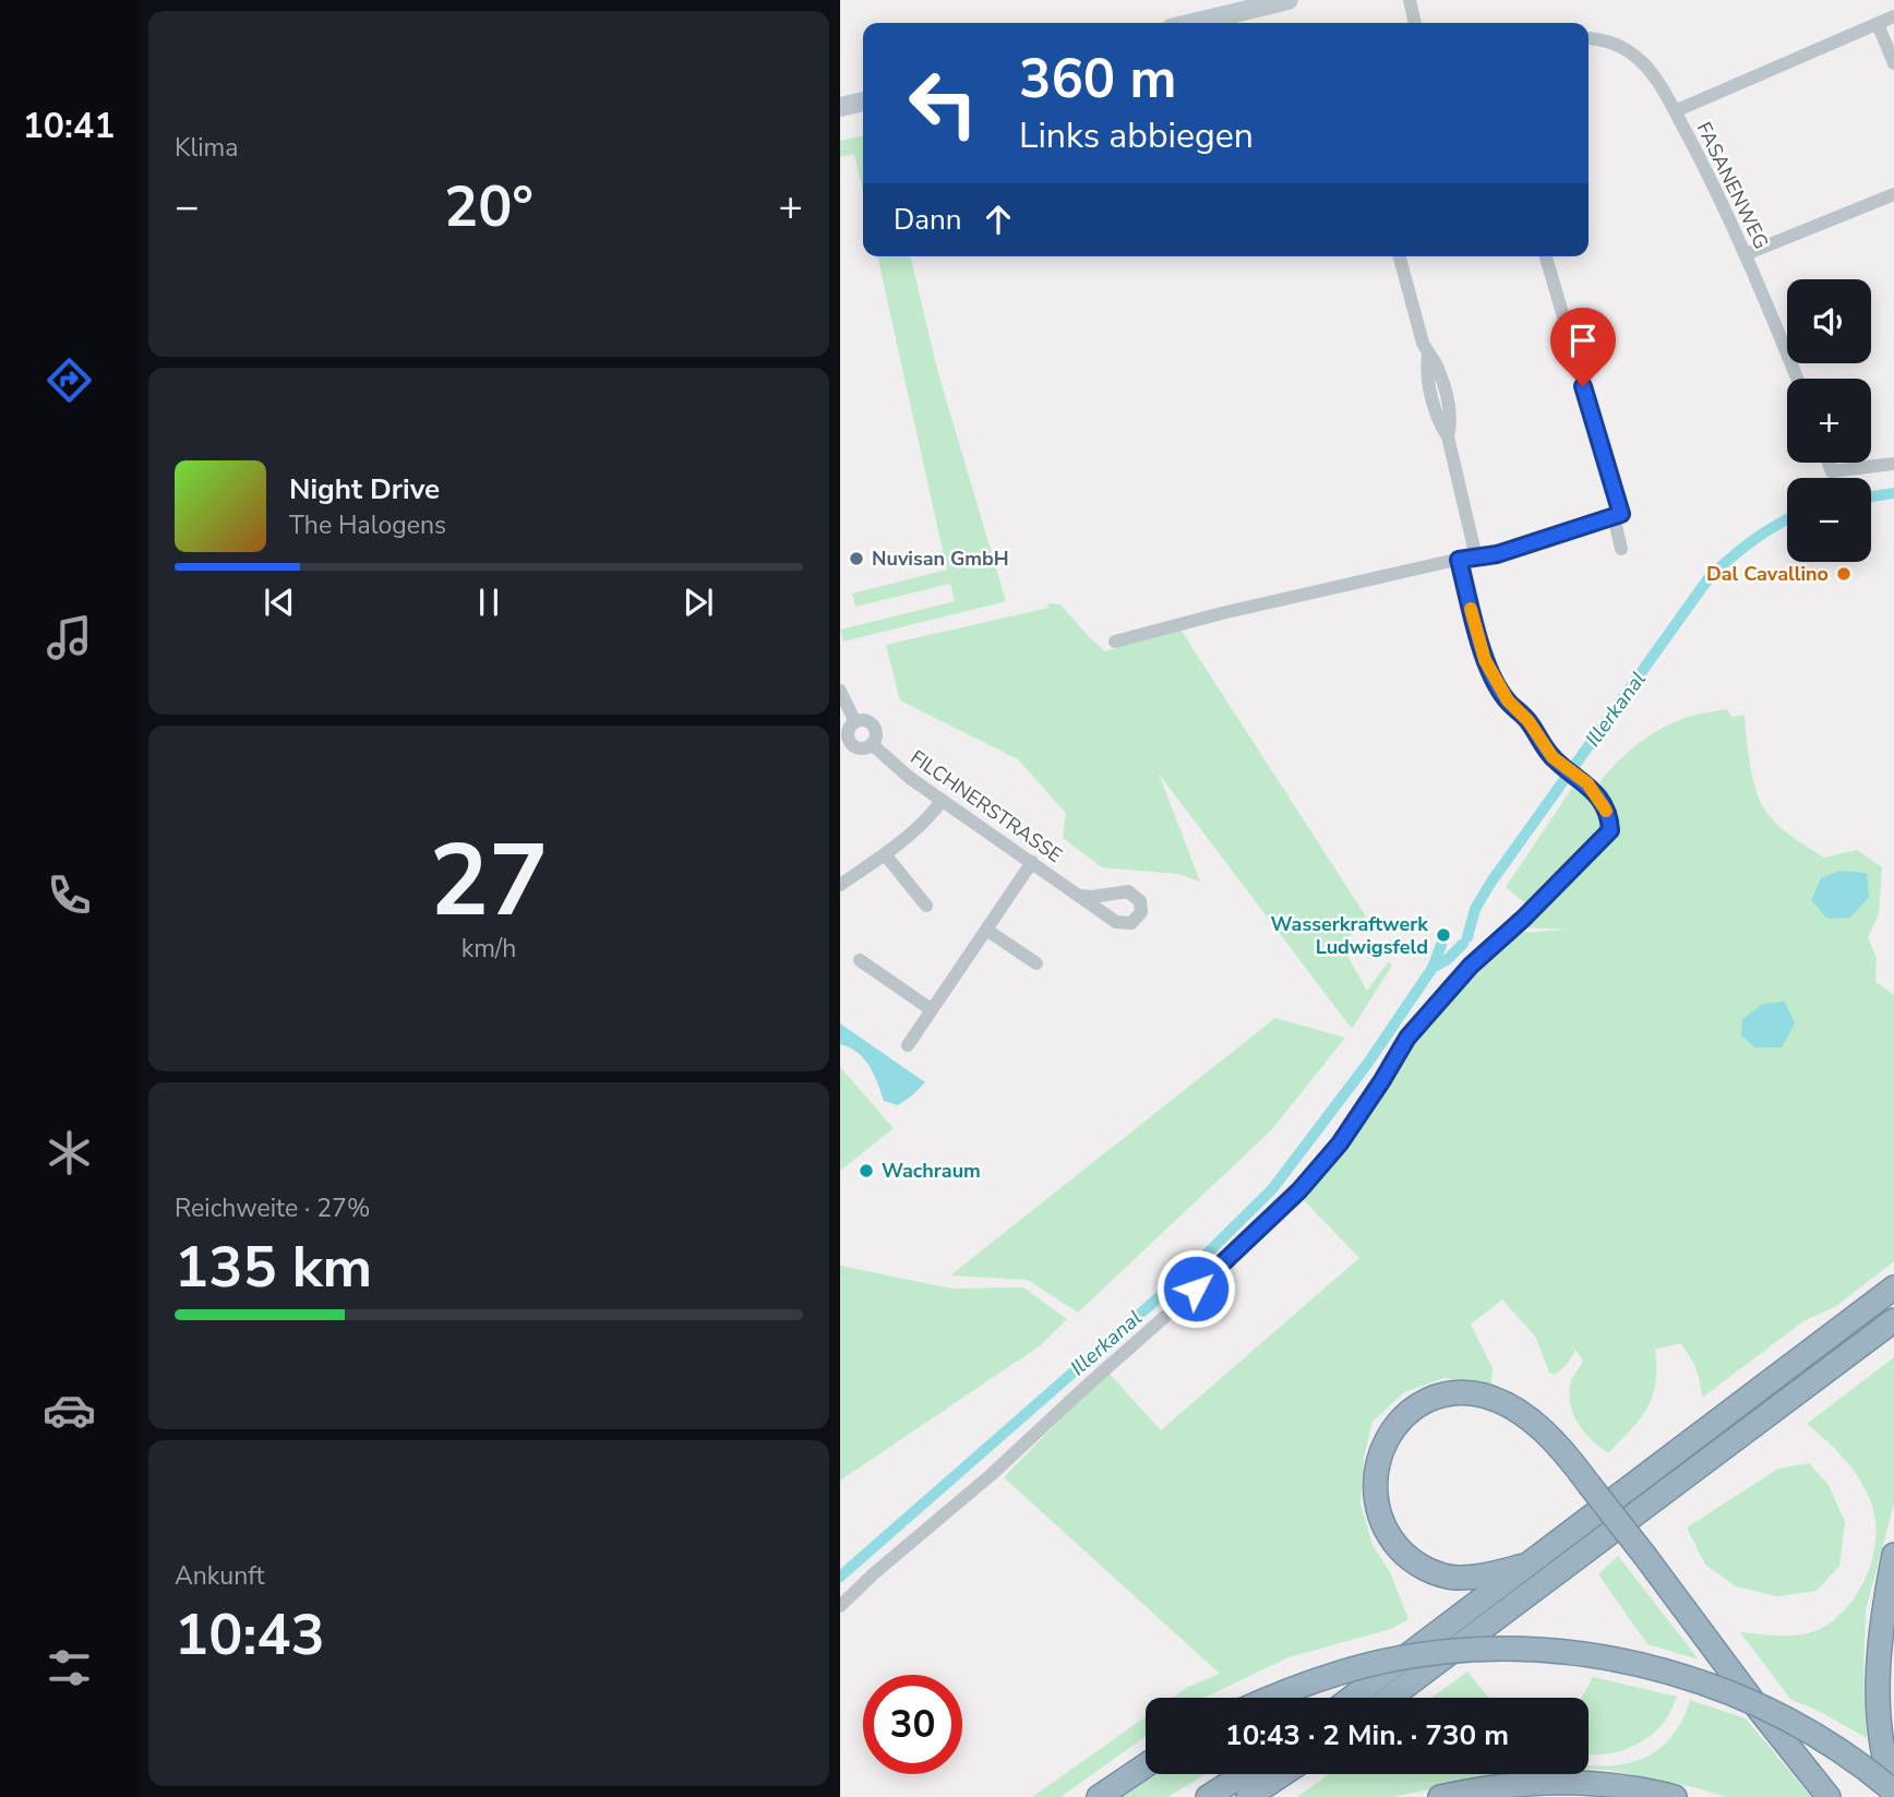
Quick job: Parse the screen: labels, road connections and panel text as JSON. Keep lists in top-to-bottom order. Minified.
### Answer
{"streets":{"street":["FASANENWEG","FILCHNERSTRASSE"]},"water":["Illerkanal"],"places":["Nuvisan GmbH","Dal Cavallino","Wasserkraftwerk Ludwigsfeld","Wachraum"],"page":{"tabs":"10:41","tile":["Klima",["27","km/h"],["Reichweite · 27%","135 km"],["Ankunft","10:43"]],"turn":["360 m","Links abbiegen"],"heat":["−","20°","+"],"then":"Dann","map_buttons":["+","−"],"song":["Night Drive","The Halogens"],"limit":"30","trip":"10:43 · 2 Min. · 730 m"}}
